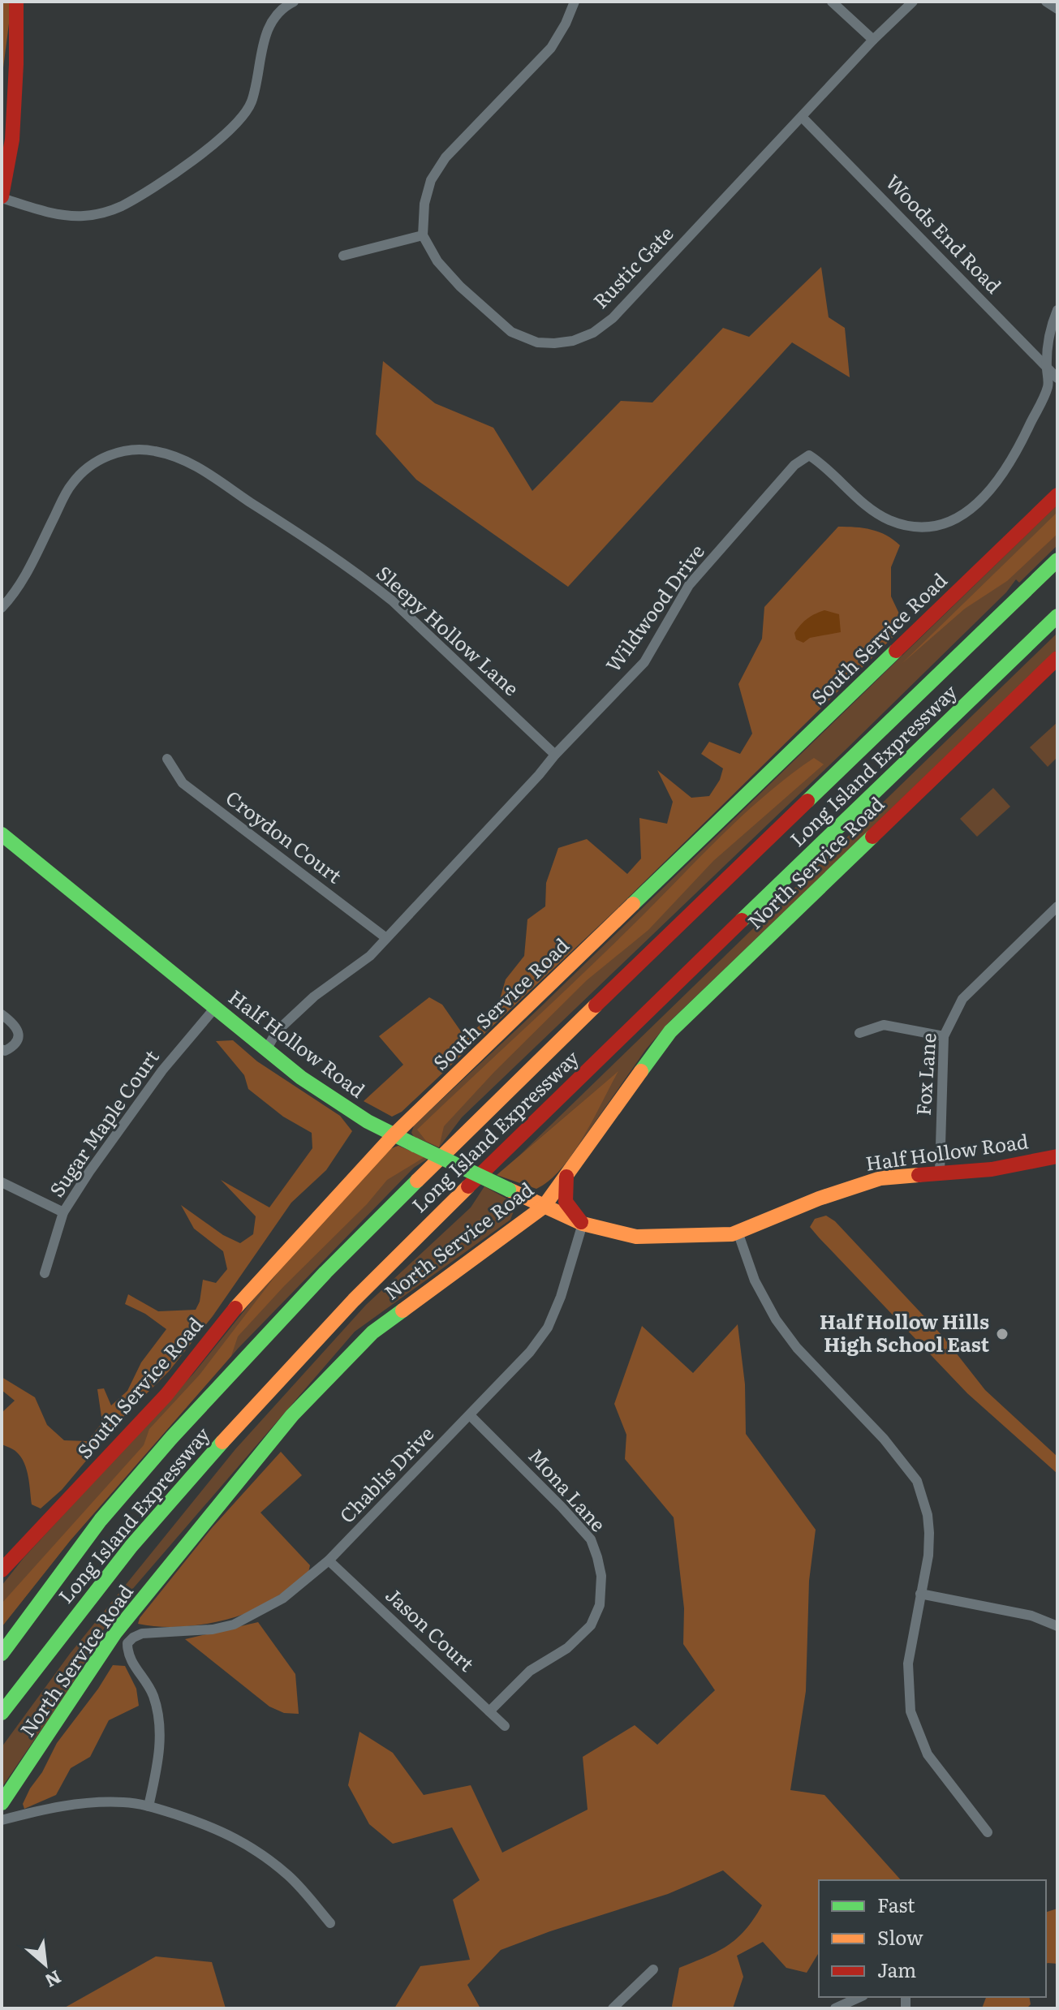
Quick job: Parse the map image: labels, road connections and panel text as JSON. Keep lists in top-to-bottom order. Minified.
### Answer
{"streets":{"main road":["South Service Road","Long Island Expressway","North Service Road","Half Hollow Road"],"street":["Woods End Road","Rustic Gate","Wildwood Drive","Sleepy Hollow Lane","Croydon Court","Fox Lane","Sugar Maple Court","Chablis Drive","Mona Lane","Jason Court"]},"crossings":[["Woods End Road","Rustic Gate"],["Woods End Road","Wildwood Drive"],["Wildwood Drive","Sleepy Hollow Lane"],["Wildwood Drive","Croydon Court"],["Wildwood Drive","Half Hollow Road"],["South Service Road","Half Hollow Road"],["North Service Road","Half Hollow Road"],["Half Hollow Road","Fox Lane"],["Half Hollow Road","Sugar Maple Court"],["Half Hollow Road","Chablis Drive"],["Chablis Drive","Mona Lane"],["Chablis Drive","Jason Court"],["Mona Lane","Jason Court"]],"places":["Half Hollow Hills High School East"],"legend":["Fast","Slow","Jam"],"north":"bottom right"}
